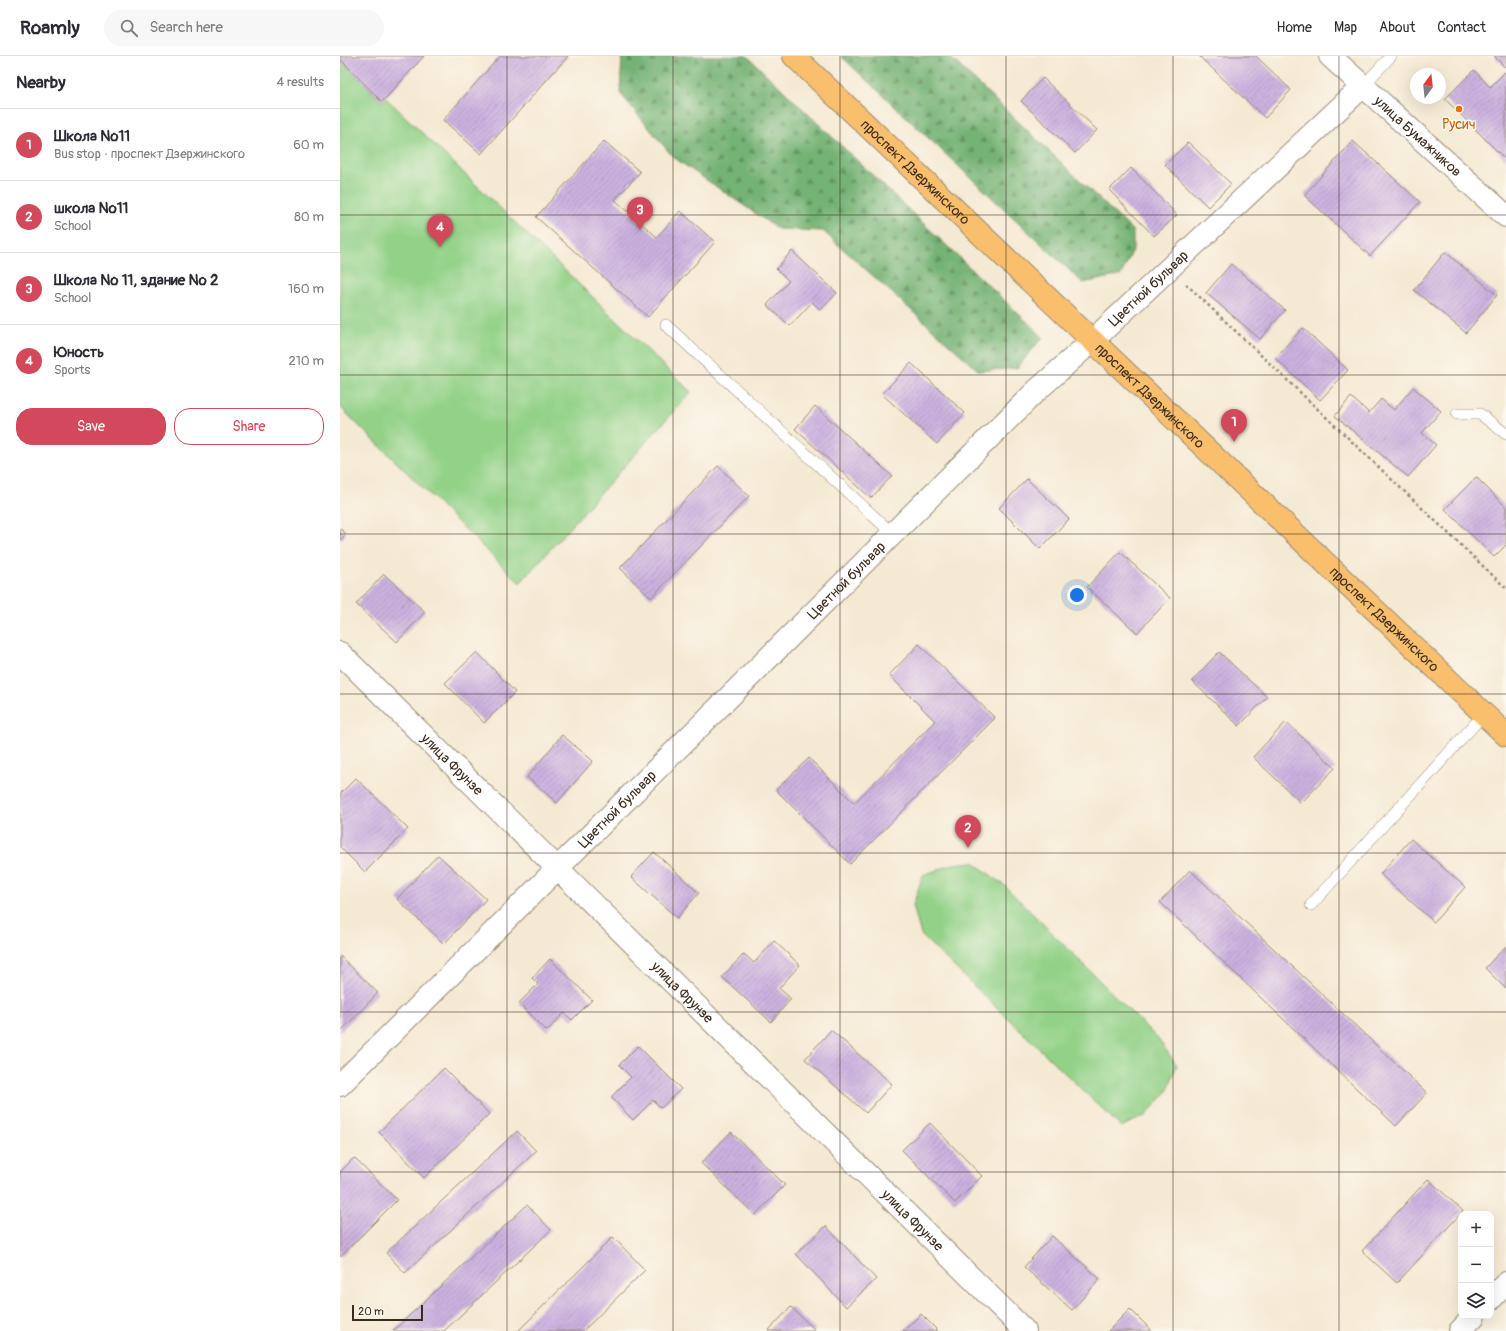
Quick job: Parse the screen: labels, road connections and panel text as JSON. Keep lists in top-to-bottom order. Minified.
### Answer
{"streets":{"main road":["проспект Дзержинского"],"street":["улица Бумажников","Цветной бульвар","улица Фрунзе"]},"crossings":[["улица Бумажников","Цветной бульвар"],["проспект Дзержинского","Цветной бульвар"],["Цветной бульвар","улица Фрунзе"]],"places":["Русич"],"scale_bar":"20 m","north":"top","page":{"header":"Roamly","search":"Search here","nav":["Home","Map","About","Contact"],"heading":["Nearby","4 results"],"list":[{"mark":"1","name":"Школа №11","note":"Bus stop · проспект Дзержинского","value":"60 m"},{"mark":"2","name":"школа №11","note":"School","value":"80 m"},{"mark":"3","name":"Школа № 11, здание № 2","note":"School","value":"160 m"},{"mark":"4","name":"Юность","note":"Sports","value":"210 m"}],"pins":["3","4","1","2"],"buttons":["Save","Share"],"map_buttons":["+","−"],"scale":"20 m"}}
